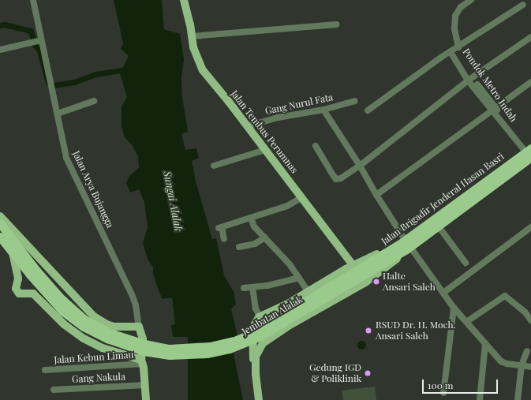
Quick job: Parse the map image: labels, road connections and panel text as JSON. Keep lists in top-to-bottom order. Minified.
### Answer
{"streets":{"highway":["Jalan Brigadir Jenderal Hasan Basri","Jembatan Alalak"],"main road":["Jalan Tembus Perumnas"],"street":["Pondok Metro Indah","Gang Nurul Fata","Jalan Arya Bujangga","Jalan Kebun Limau","Gang Nakula"]},"crossings":[["Pondok Metro Indah","Jalan Brigadir Jenderal Hasan Basri"],["Gang Nurul Fata","Jalan Tembus Perumnas"],["Jalan Brigadir Jenderal Hasan Basri","Jembatan Alalak"]],"water":["Sungai Alalak"],"places":["Halte Ansari Saleh","RSUD Dr. H. Moch. Ansari Saleh","Gedung IGD & Poliklinik"],"scale_bar":"100 m"}
